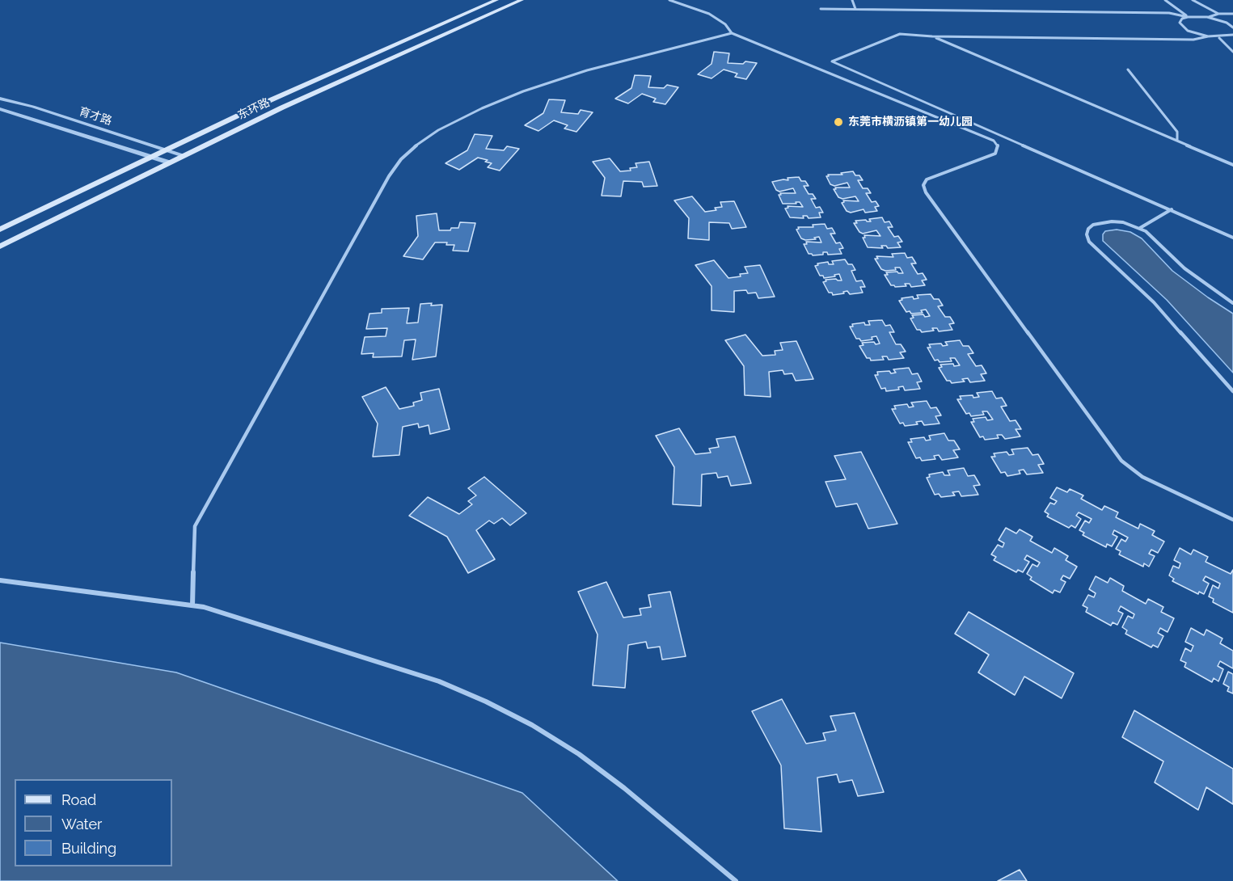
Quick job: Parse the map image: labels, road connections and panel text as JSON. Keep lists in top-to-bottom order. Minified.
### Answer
{"streets":{"main road":["东环路"],"street":["育才路"]},"crossings":[["东环路","育才路"]],"places":["东莞市横沥镇第一幼儿园"],"legend":["Road","Water","Building"]}
